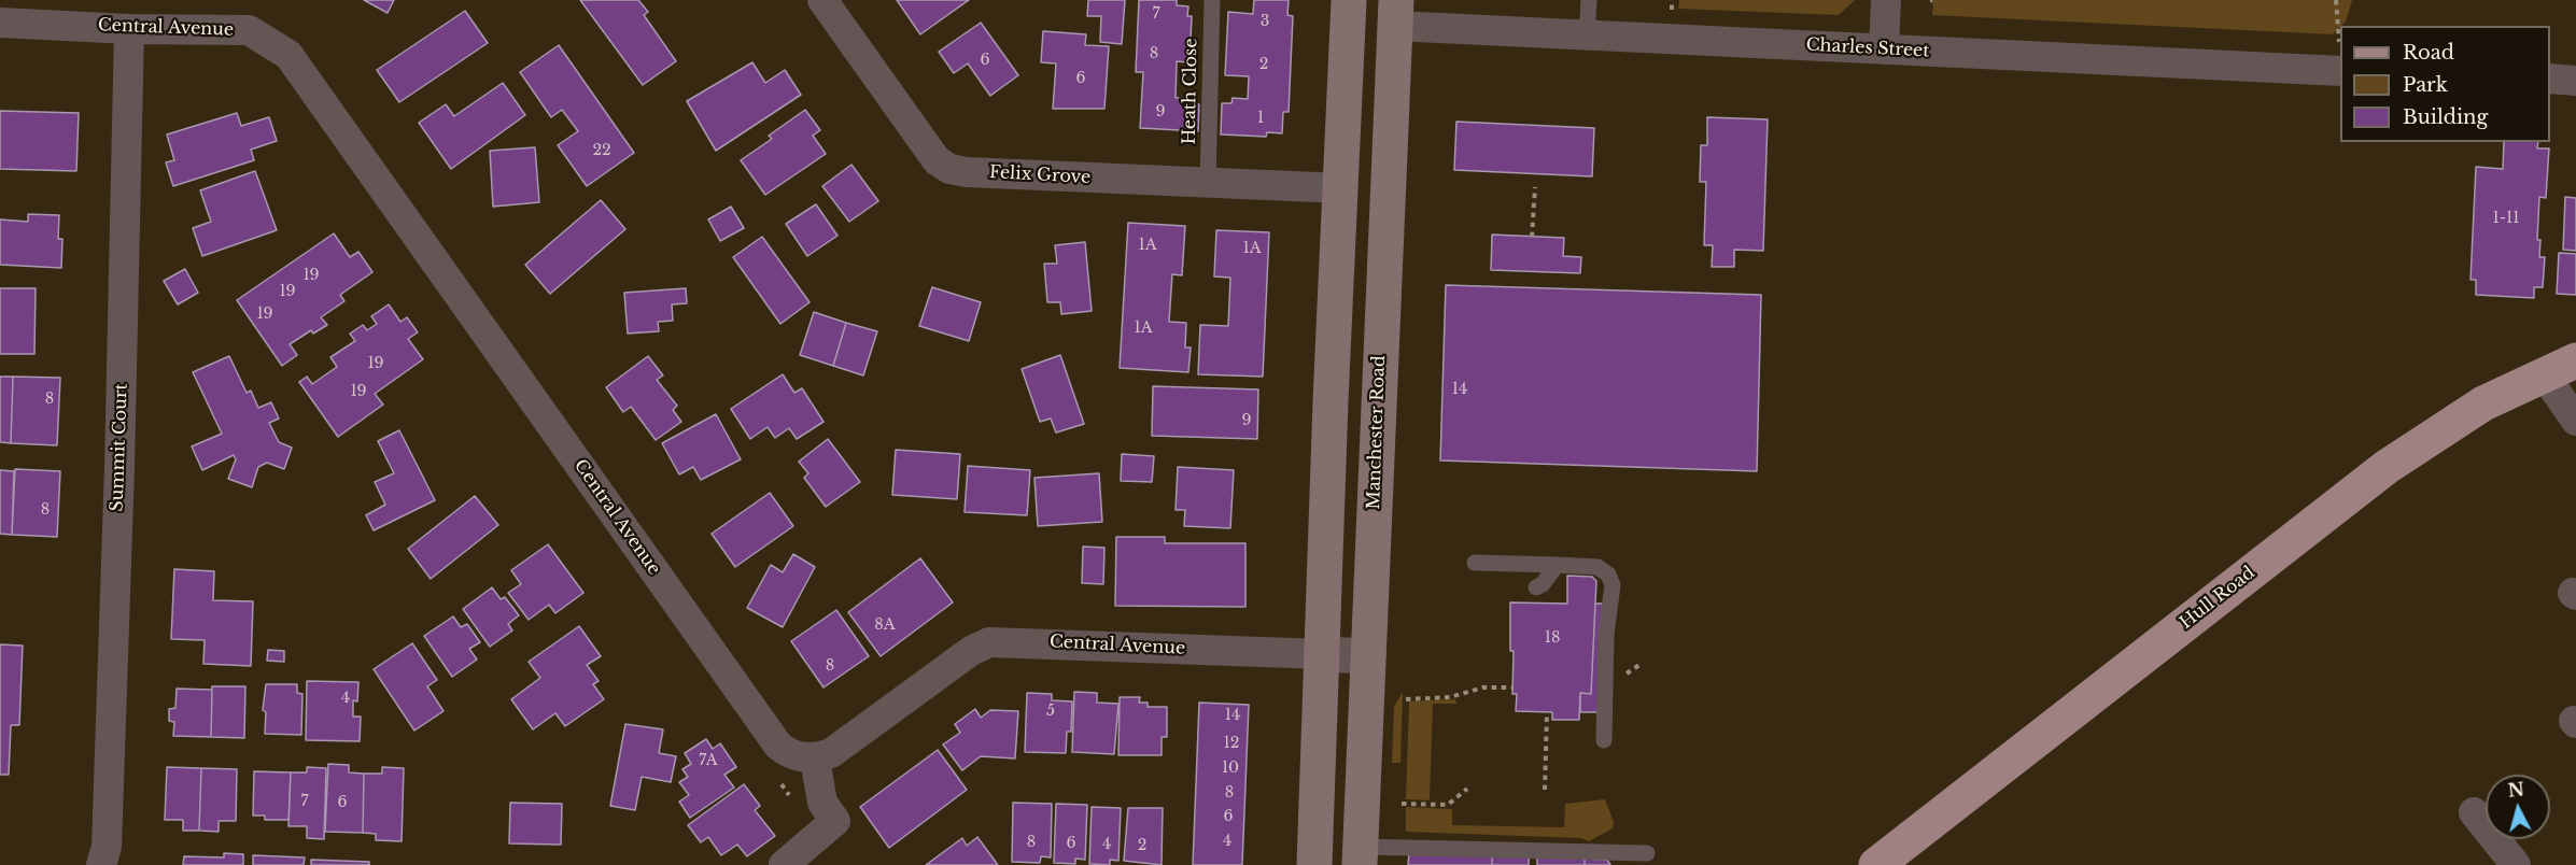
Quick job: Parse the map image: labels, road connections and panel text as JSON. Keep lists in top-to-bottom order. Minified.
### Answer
{"streets":{"main road":["Manchester Road","Hull Road"],"street":["Central Avenue","Charles Street","Felix Grove","Summit Court"],"lane":["Heath Close"]},"crossings":[["Central Avenue","Summit Court"],["Charles Street","Manchester Road"],["Heath Close","Felix Grove"]],"house_numbers":["7","3","8","6","2","6","9","1","22","1-11","1A","1A","19","19","19","1A","19","14","19","8","9","8","8A","18","8","4","5","14","12","7A","10","8","7","6","6","4","8","6","4","2"],"legend":["Road","Park","Building"],"north":"top"}
